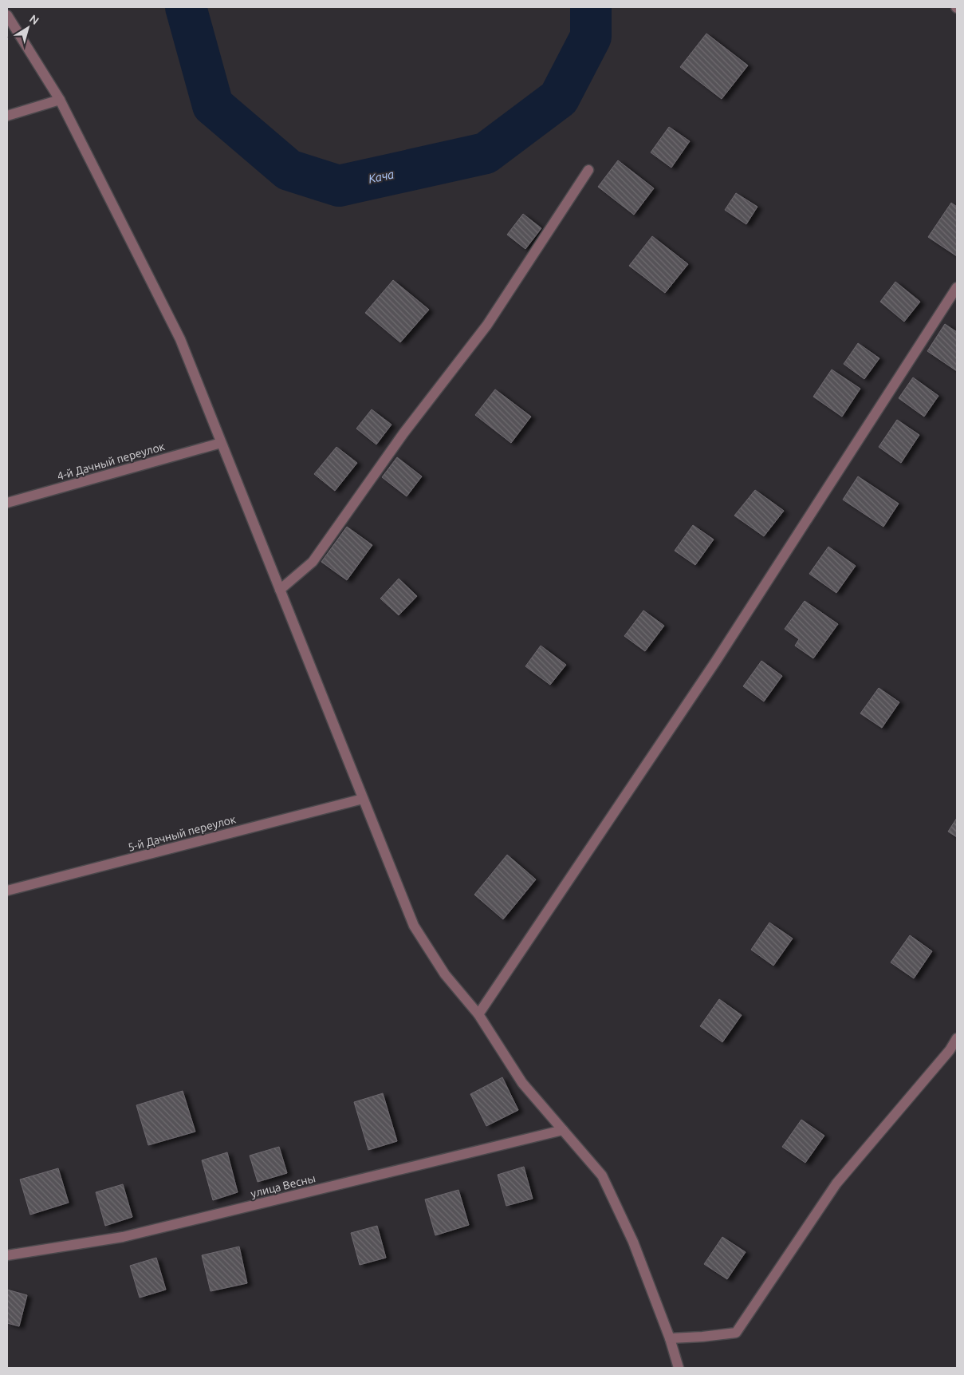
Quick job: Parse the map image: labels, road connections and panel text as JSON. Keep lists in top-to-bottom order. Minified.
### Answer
{"streets":{"street":["4-й Дачный переулок","5-й Дачный переулок","улица Весны"]},"water":["Кача"],"north":"top right"}
